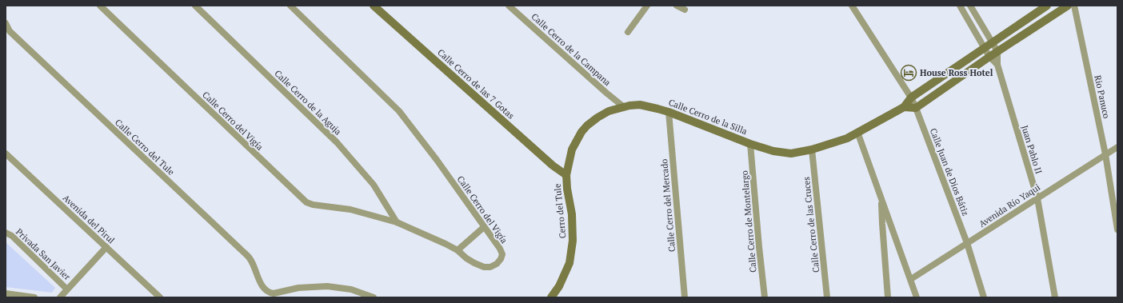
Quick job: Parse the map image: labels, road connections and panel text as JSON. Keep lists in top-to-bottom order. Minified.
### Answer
{"streets":{"street":["Calle Cerro de la Campana","Calle Cerro de las 7 Gotas","Rio Panuco","Calle Cerro de la Aguja","Calle Cerro de la Silla","Calle Cerro del Vigía","Calle Cerro del Tule","Juan Pablo II","Calle Juan de Dios Bátiz","Calle Cerro del Mercado","Avenida Río Yaqui","Cerro del Tule","Avenida del Pirul","Calle Cerro de Montelargo","Calle Cerro de las Cruces","Privada San Javier"]},"crossings":[["Calle Cerro de la Campana","Calle Cerro de la Silla"],["Calle Cerro de las 7 Gotas","Calle Cerro de la Silla"],["Calle Cerro de las 7 Gotas","Cerro del Tule"],["Rio Panuco","Avenida Río Yaqui"],["Calle Cerro de la Aguja","Calle Cerro del Vigía"],["Calle Cerro de la Silla","Calle Cerro del Mercado"],["Calle Cerro de la Silla","Cerro del Tule"],["Calle Cerro de la Silla","Calle Cerro de Montelargo"],["Calle Cerro de la Silla","Calle Cerro de las Cruces"],["Juan Pablo II","Avenida Río Yaqui"],["Calle Juan de Dios Bátiz","Avenida Río Yaqui"],["Avenida del Pirul","Privada San Javier"]],"places":{"hotel":["House Ross Hotel"]}}
